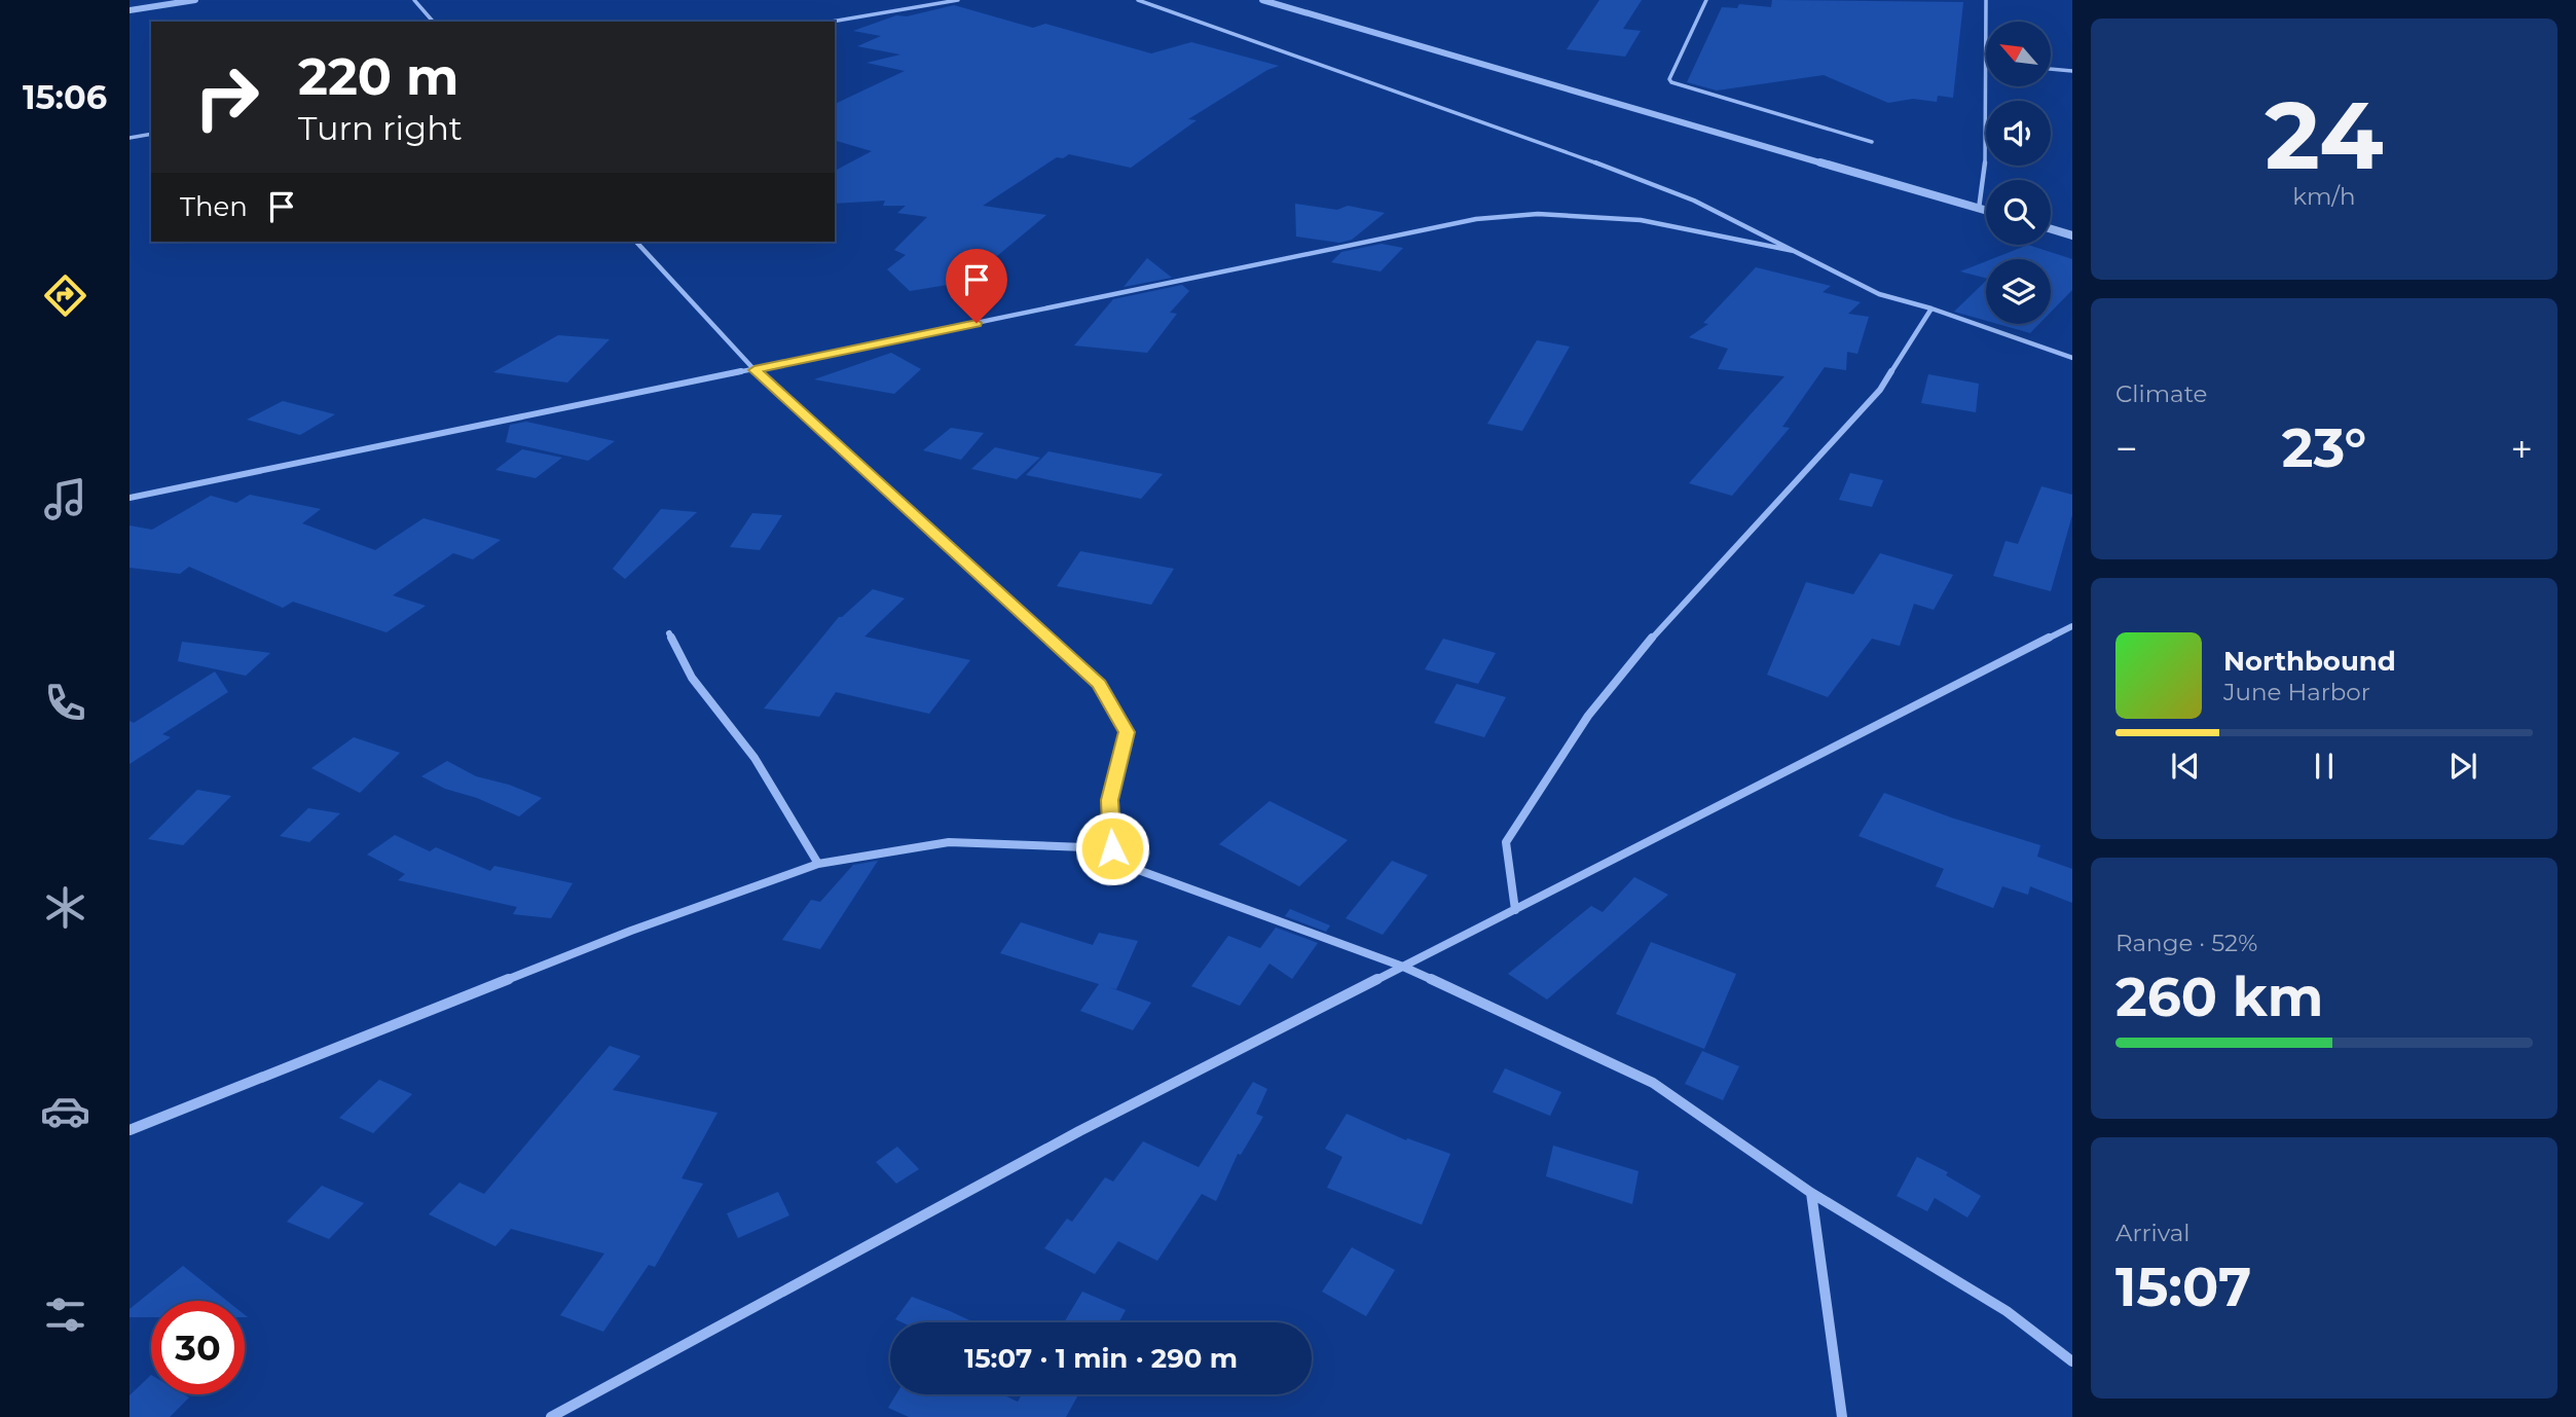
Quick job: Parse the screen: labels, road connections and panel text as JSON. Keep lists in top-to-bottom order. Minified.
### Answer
{"north":"top left","page":{"tabs":"15:06","tile":[["24","km/h"],"Climate",["Range · 52%","260 km"],["Arrival","15:07"]],"turn":["220 m","Turn right"],"then":"Then","heat":["−","23°","+"],"song":["Northbound","June Harbor"],"limit":"30","trip":"15:07 · 1 min · 290 m"}}
